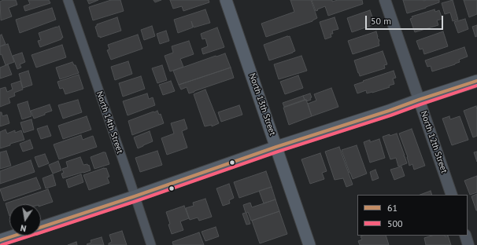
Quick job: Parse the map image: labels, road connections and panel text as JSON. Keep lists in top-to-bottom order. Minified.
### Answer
{"streets":{"main road":["North 13th Street"],"street":["North 14th Street","North 12th Street"]},"lines":["transit line 61","transit line 500"],"legend":["61","500"],"scale_bar":"50 m","north":"bottom"}
